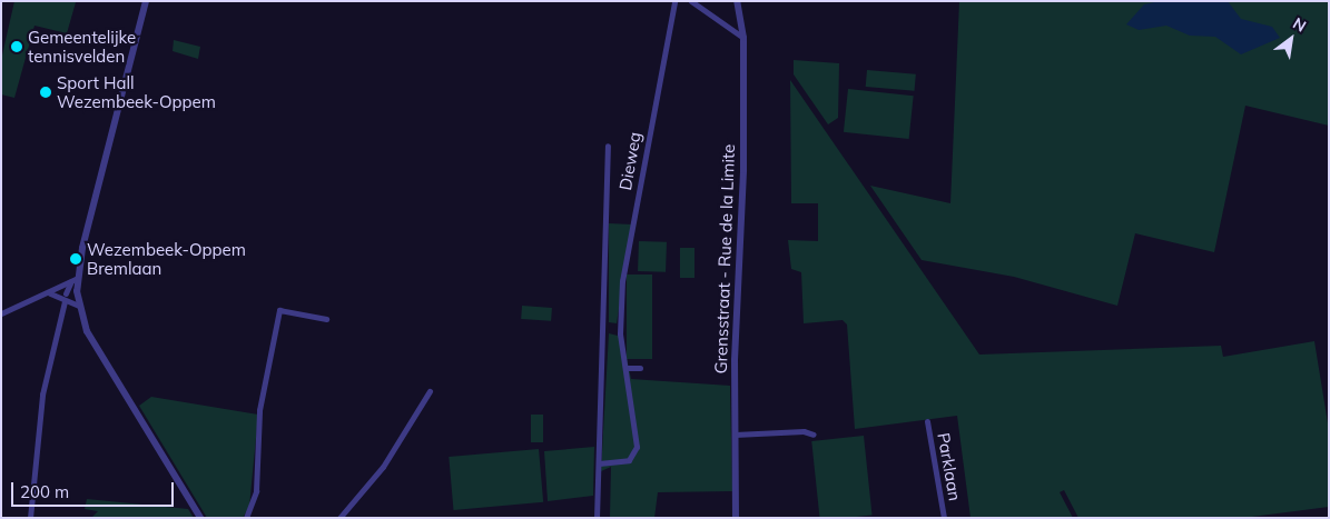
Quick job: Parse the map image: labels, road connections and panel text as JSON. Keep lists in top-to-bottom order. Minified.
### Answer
{"streets":{"street":["Dieweg","Grensstraat - Rue de la Limite","Parklaan"]},"places":["Gemeentelijke tennisvelden","Sport Hall Wezembeek-Oppem","Wezembeek-Oppem Bremlaan"],"scale_bar":"200 m","north":"top right"}
